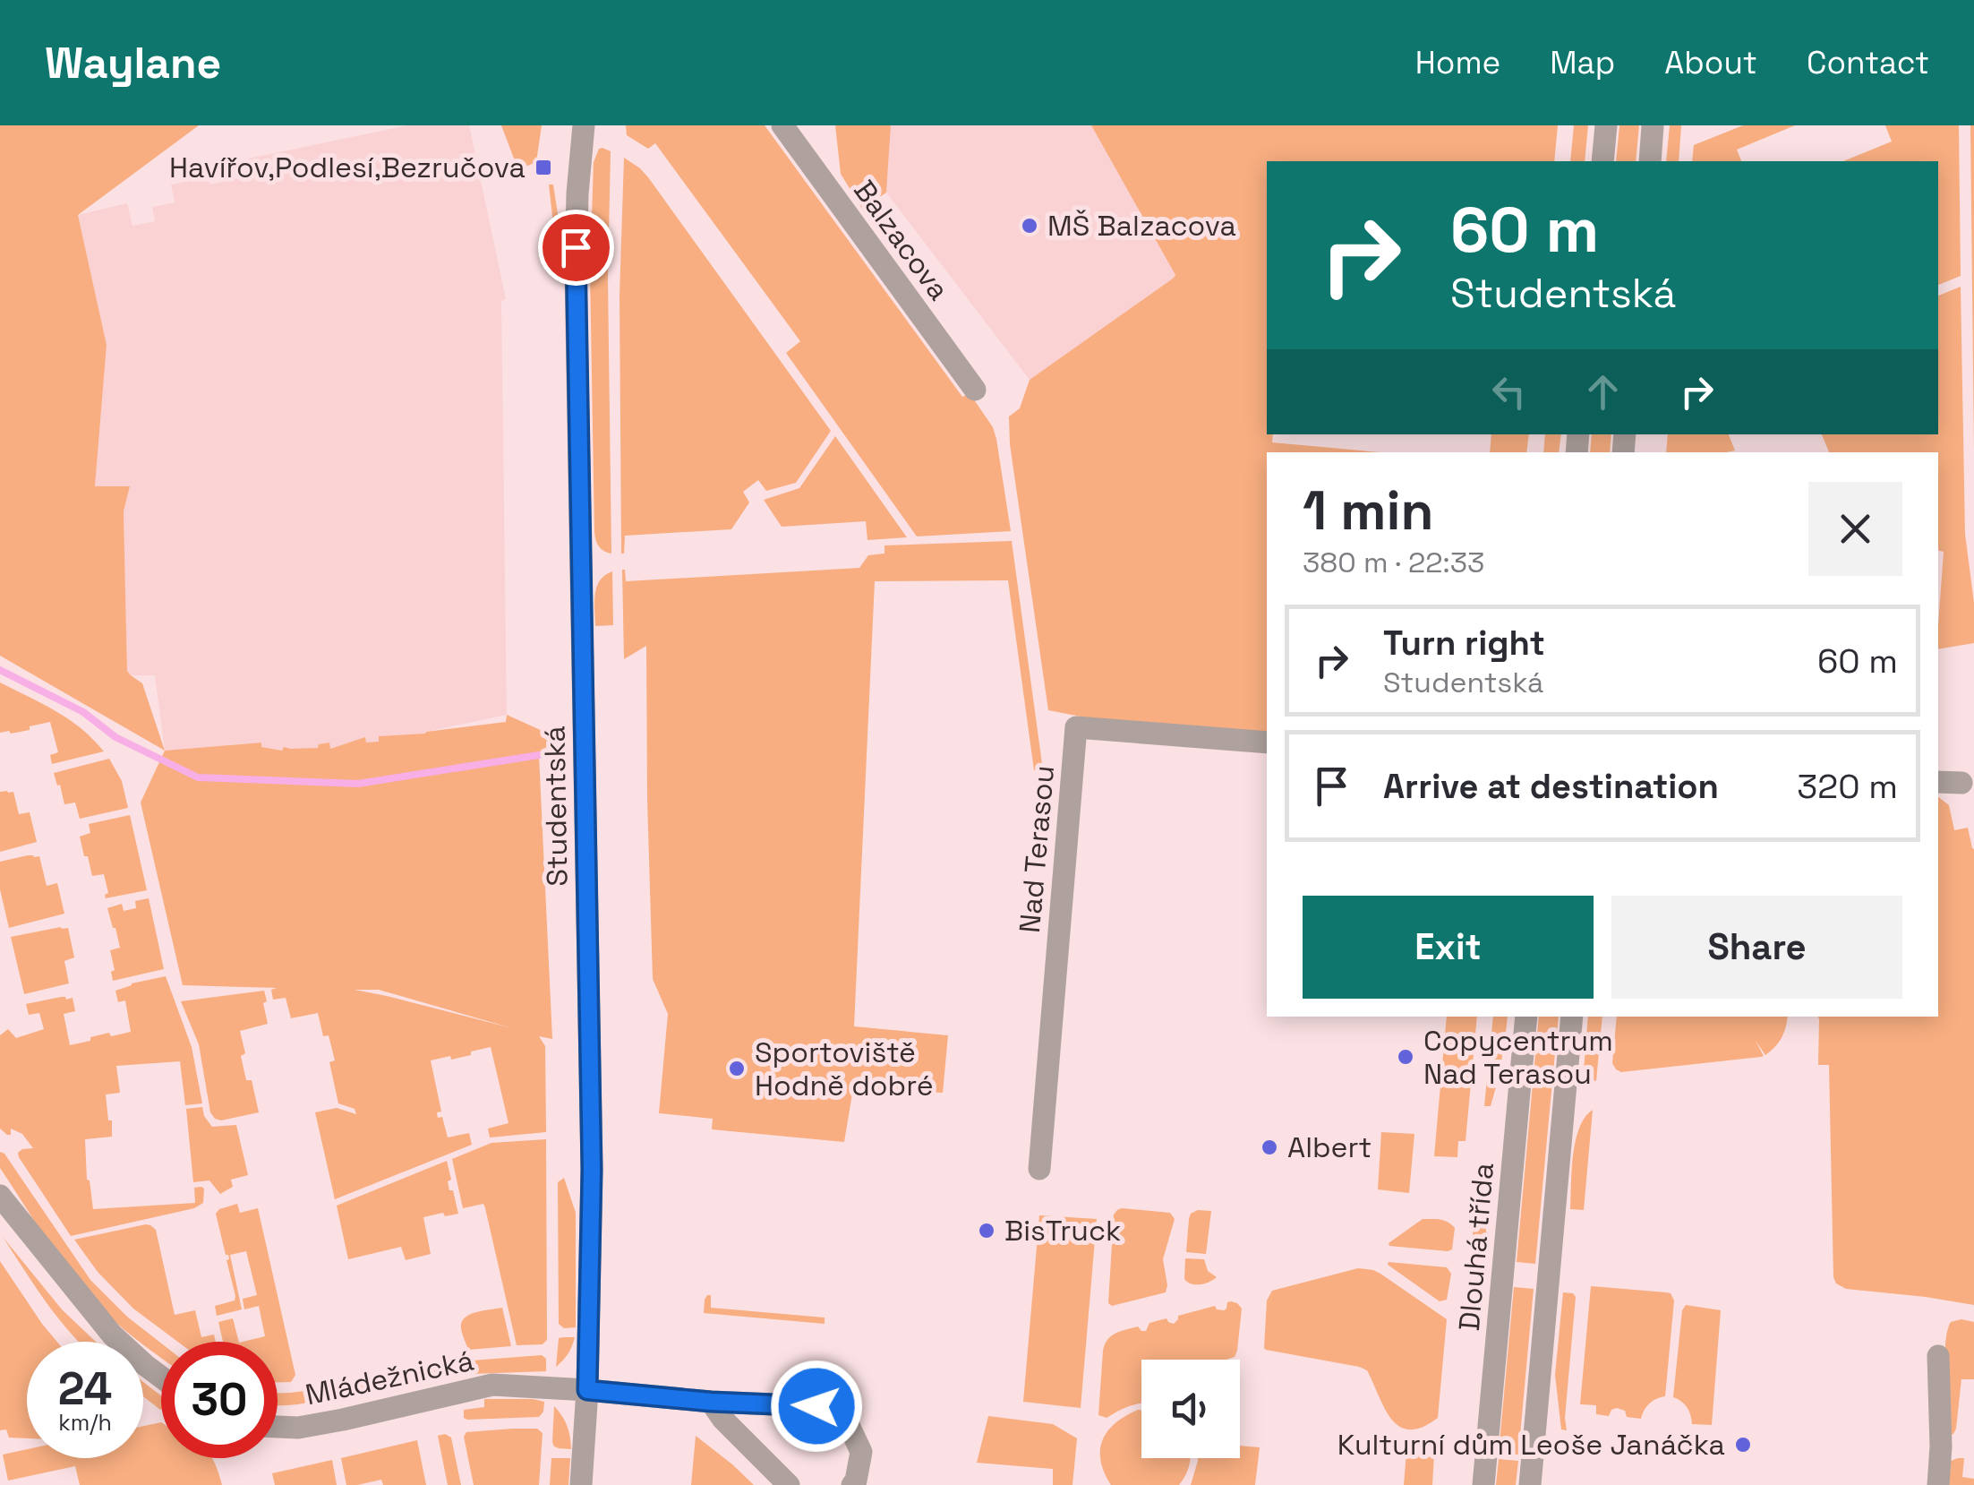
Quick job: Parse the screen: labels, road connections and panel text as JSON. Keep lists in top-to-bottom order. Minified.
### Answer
{"streets":{"street":["Balzacova","Studentská","Nad Terasou","Dlouhá třída","Mládežnická"]},"crossings":[["Studentská","Mládežnická"]],"places":{"transit":["Havířov,Podlesí,Bezručova"],"other":["MŠ Balzacova","Copycentrum Nad Terasou","Sportoviště Hodně dobré","Albert","BisTruck","Kulturní dům Leoše Janáčka"]},"page":{"header":"Waylane","nav":["Home","Map","About","Contact"],"turn":["60 m","Studentská"],"heading":["1 min","380 m · 22:33"],"list":[{"name":"Turn right","note":"Studentská","value":"60 m"},{"name":"Arrive at destination","value":"320 m"}],"buttons":["Exit","Share"],"speed":"24 km/h","limit":"30"}}
